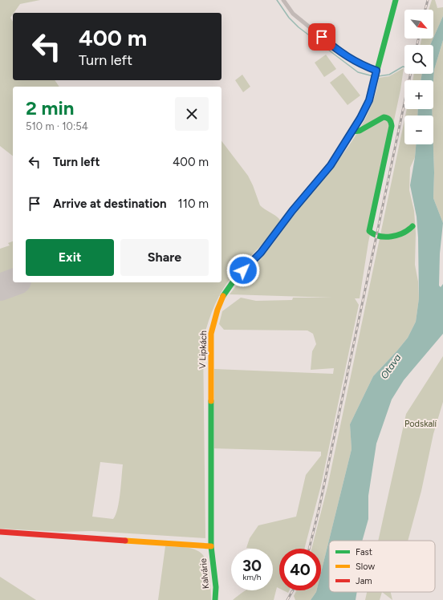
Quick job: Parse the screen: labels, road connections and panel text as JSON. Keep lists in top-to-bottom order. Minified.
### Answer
{"streets":{"street":["V Lipkách","Kalvárie"]},"crossings":[["V Lipkách","Kalvárie"]],"water":["Otava"],"parks":["Podskalí"],"legend":["Fast","Slow","Jam"],"north":"bottom right","page":{"map_buttons":["+","−"],"turn":["400 m","Turn left"],"heading":["2 min","510 m · 10:54"],"list":[{"name":"Turn left","value":"400 m"},{"name":"Arrive at destination","value":"110 m"}],"buttons":["Exit","Share"],"speed":"30 km/h","limit":"40"}}
